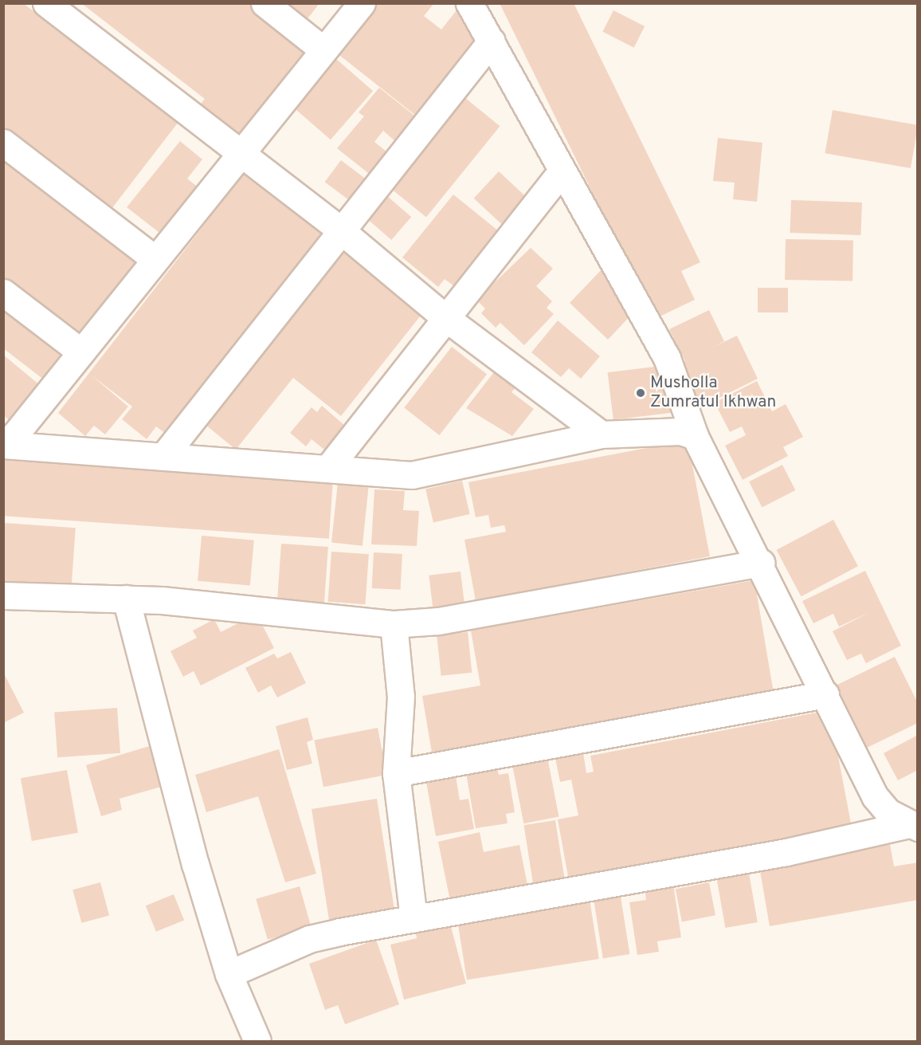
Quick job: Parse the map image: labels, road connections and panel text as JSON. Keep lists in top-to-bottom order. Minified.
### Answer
{"places":["Musholla Zumratul Ikhwan"]}
